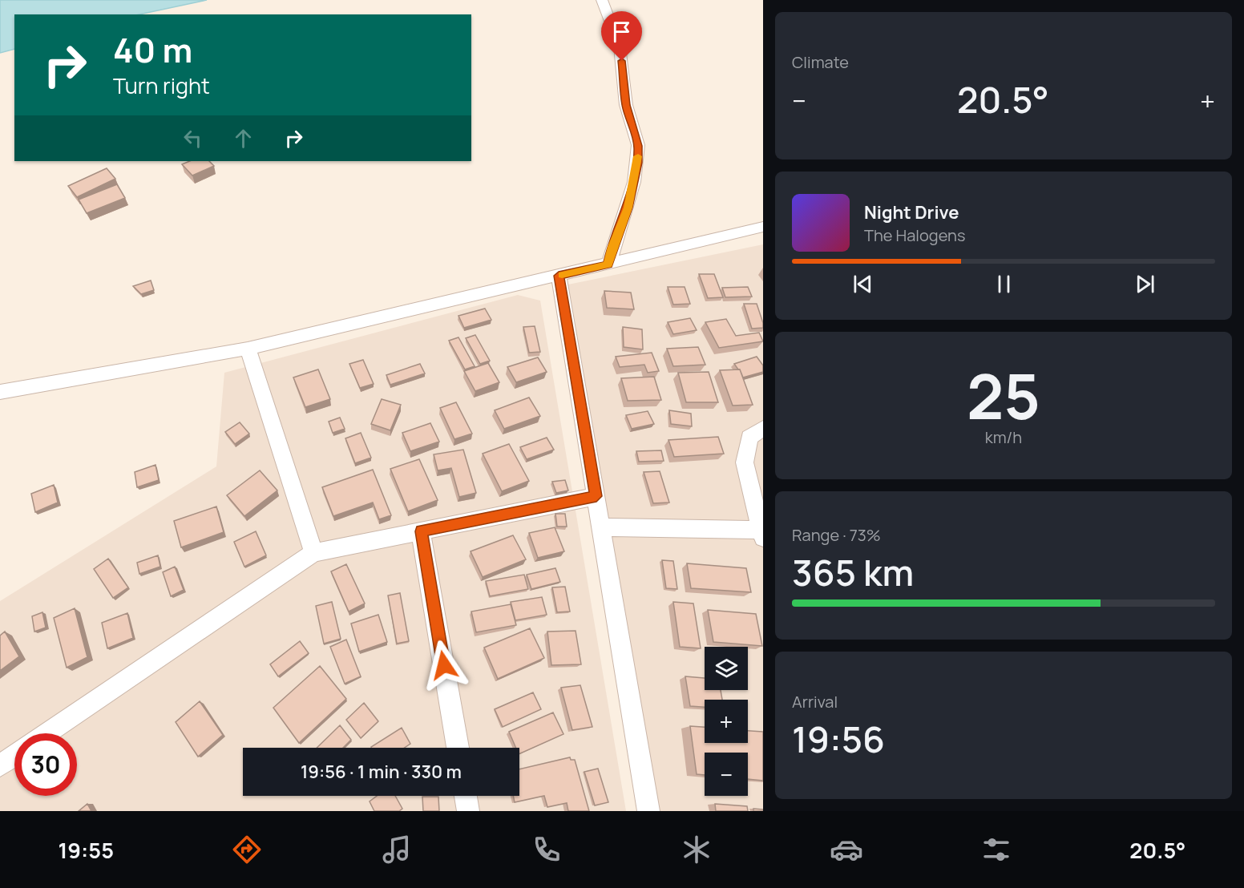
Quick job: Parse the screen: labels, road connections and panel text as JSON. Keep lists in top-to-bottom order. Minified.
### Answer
{"page":{"tile":["Climate",["25","km/h"],["Range · 73%","365 km"],["Arrival","19:56"]],"turn":["40 m","Turn right"],"heat":["−","20.5°","+"],"song":["Night Drive","The Halogens"],"map_buttons":["+","−"],"limit":"30","trip":"19:56 · 1 min · 330 m","tabs":["19:55","20.5°"]}}
